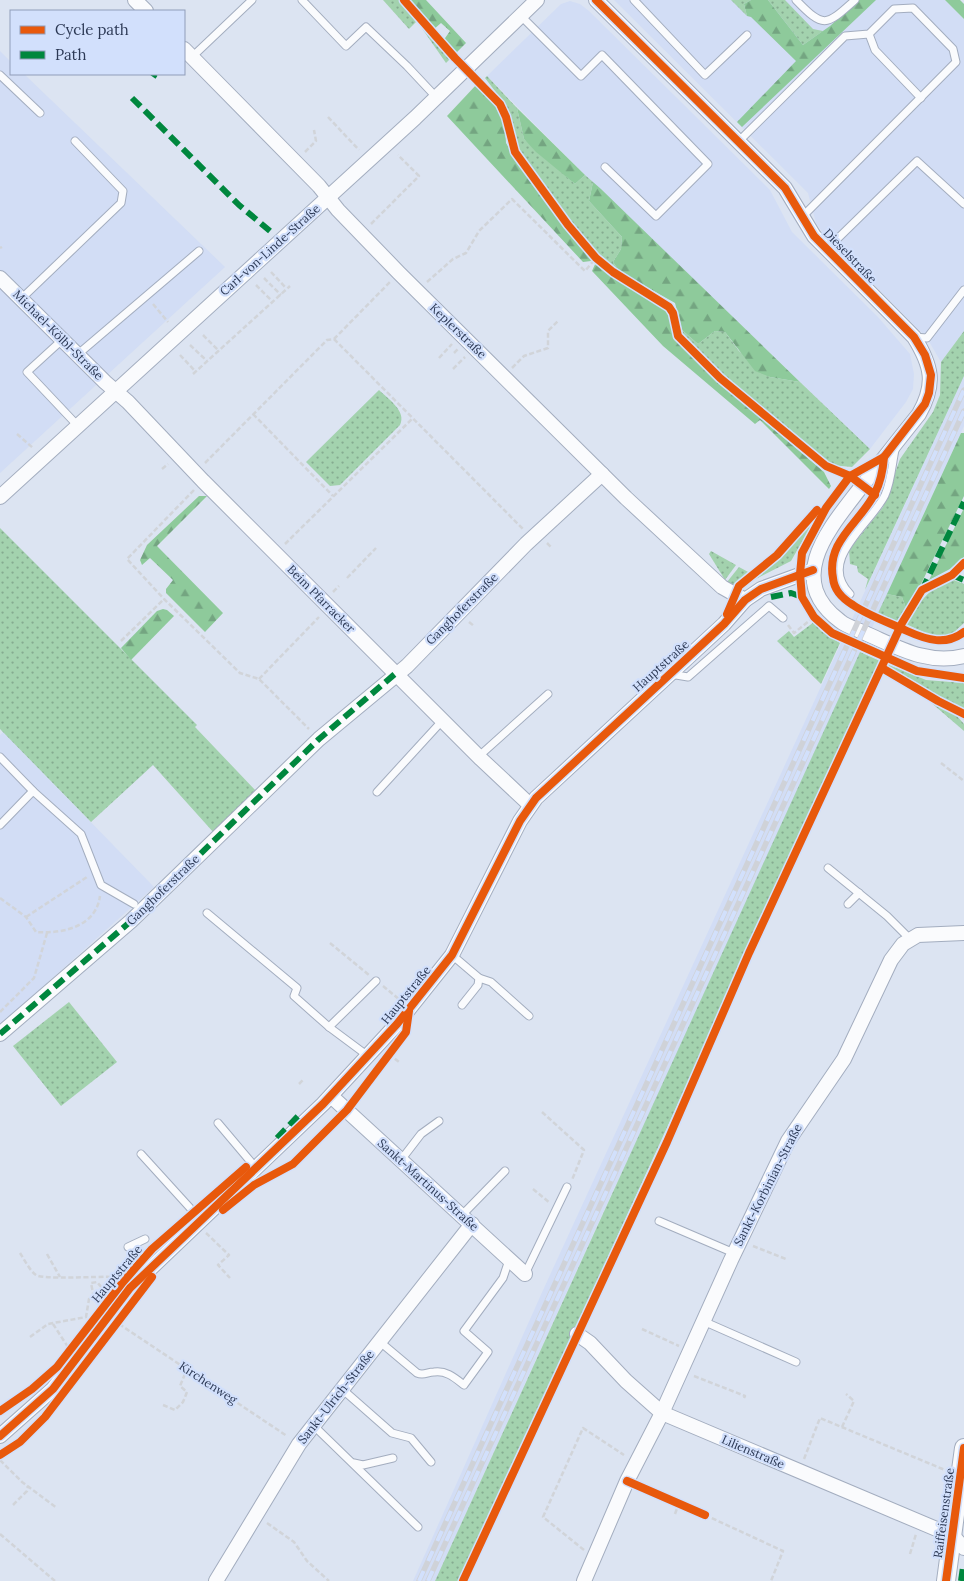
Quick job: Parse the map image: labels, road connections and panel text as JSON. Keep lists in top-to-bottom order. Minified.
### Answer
{"streets":{"street":["Carl-von-Linde-Straße","Dieselstraße","Keplerstraße","Michael-Kölbl-Straße","Beim Pfarracker","Ganghoferstraße","Hauptstraße","Sankt-Martinus-Straße","Sankt-Korbinian-Straße","Sankt-Ulrich-Straße","Lilienstraße","Raiffeisenstraße"],"path":["Kirchenweg"]},"crossings":[["Carl-von-Linde-Straße","Keplerstraße"],["Carl-von-Linde-Straße","Michael-Kölbl-Straße"],["Carl-von-Linde-Straße","Beim Pfarracker"],["Dieselstraße","Hauptstraße"],["Keplerstraße","Ganghoferstraße"],["Keplerstraße","Hauptstraße"],["Michael-Kölbl-Straße","Beim Pfarracker"],["Beim Pfarracker","Ganghoferstraße"],["Beim Pfarracker","Hauptstraße"],["Hauptstraße","Sankt-Martinus-Straße"],["Sankt-Martinus-Straße","Sankt-Ulrich-Straße"],["Sankt-Korbinian-Straße","Lilienstraße"],["Kirchenweg","Sankt-Ulrich-Straße"],["Lilienstraße","Raiffeisenstraße"]],"legend":["Cycle path","Path"]}
